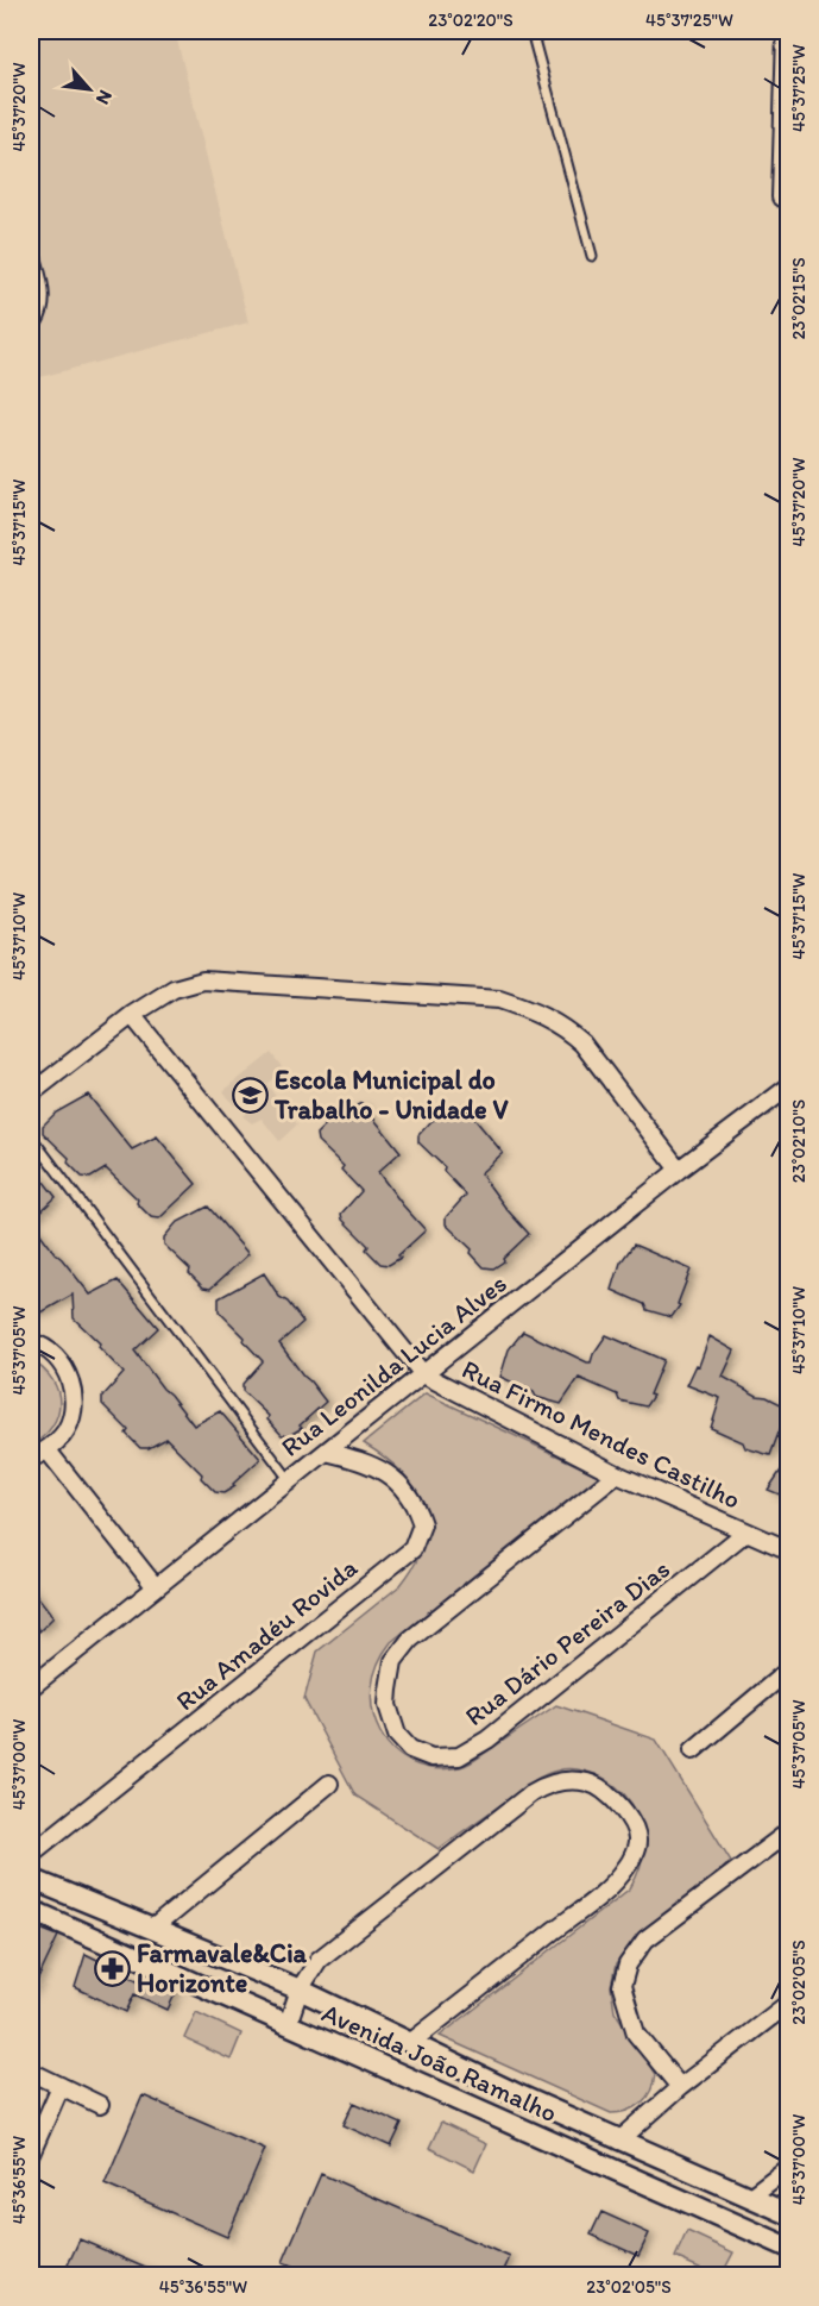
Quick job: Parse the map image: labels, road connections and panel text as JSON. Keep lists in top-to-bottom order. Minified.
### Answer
{"streets":{"street":["Rua Leonilda Lucia Alves","Rua Firmo Mendes Castilho","Rua Amadéu Rovida","Rua Dário Pereira Dias","Avenida João Ramalho"]},"crossings":[["Rua Leonilda Lucia Alves","Rua Firmo Mendes Castilho"],["Rua Leonilda Lucia Alves","Rua Amadéu Rovida"],["Rua Firmo Mendes Castilho","Rua Dário Pereira Dias"]],"places":{"school or university":["Escola Municipal do Trabalho - Unidade V"],"pharmacy":["Farmavale&Cia Horizonte"]},"north":"bottom right","coordinates":["23°02'20\"S","45°37'25\"W","45°37'20\"W","23°02'15\"S","45°37'15\"W","45°37'10\"W","23°02'10\"S","45°37'05\"W","45°37'00\"W","23°02'05\"S","45°36'55\"W"]}
